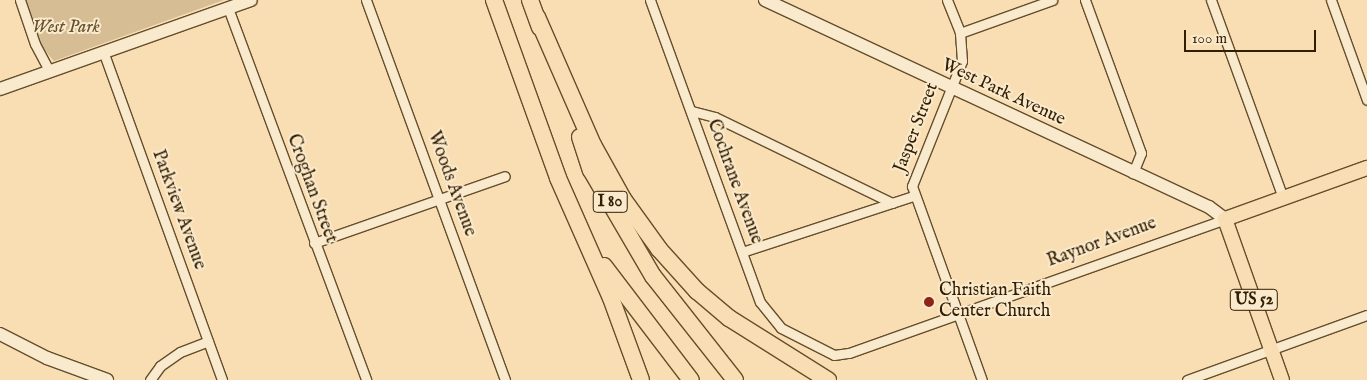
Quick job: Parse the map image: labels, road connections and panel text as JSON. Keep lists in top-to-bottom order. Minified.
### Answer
{"streets":{"highway":["I 80"],"main road":["Raynor Avenue","US 52"],"street":["West Park Avenue","Jasper Street","Cochrane Avenue","Woods Avenue","Croghan Street","Parkview Avenue"]},"crossings":[["West Park Avenue","Jasper Street"],["West Park Avenue","Raynor Avenue"],["West Park Avenue","US 52"],["Jasper Street","Raynor Avenue"],["Cochrane Avenue","Raynor Avenue"],["Raynor Avenue","US 52"]],"parks":["West Park"],"places":["Christian Faith Center Church"],"scale_bar":"100 m"}
